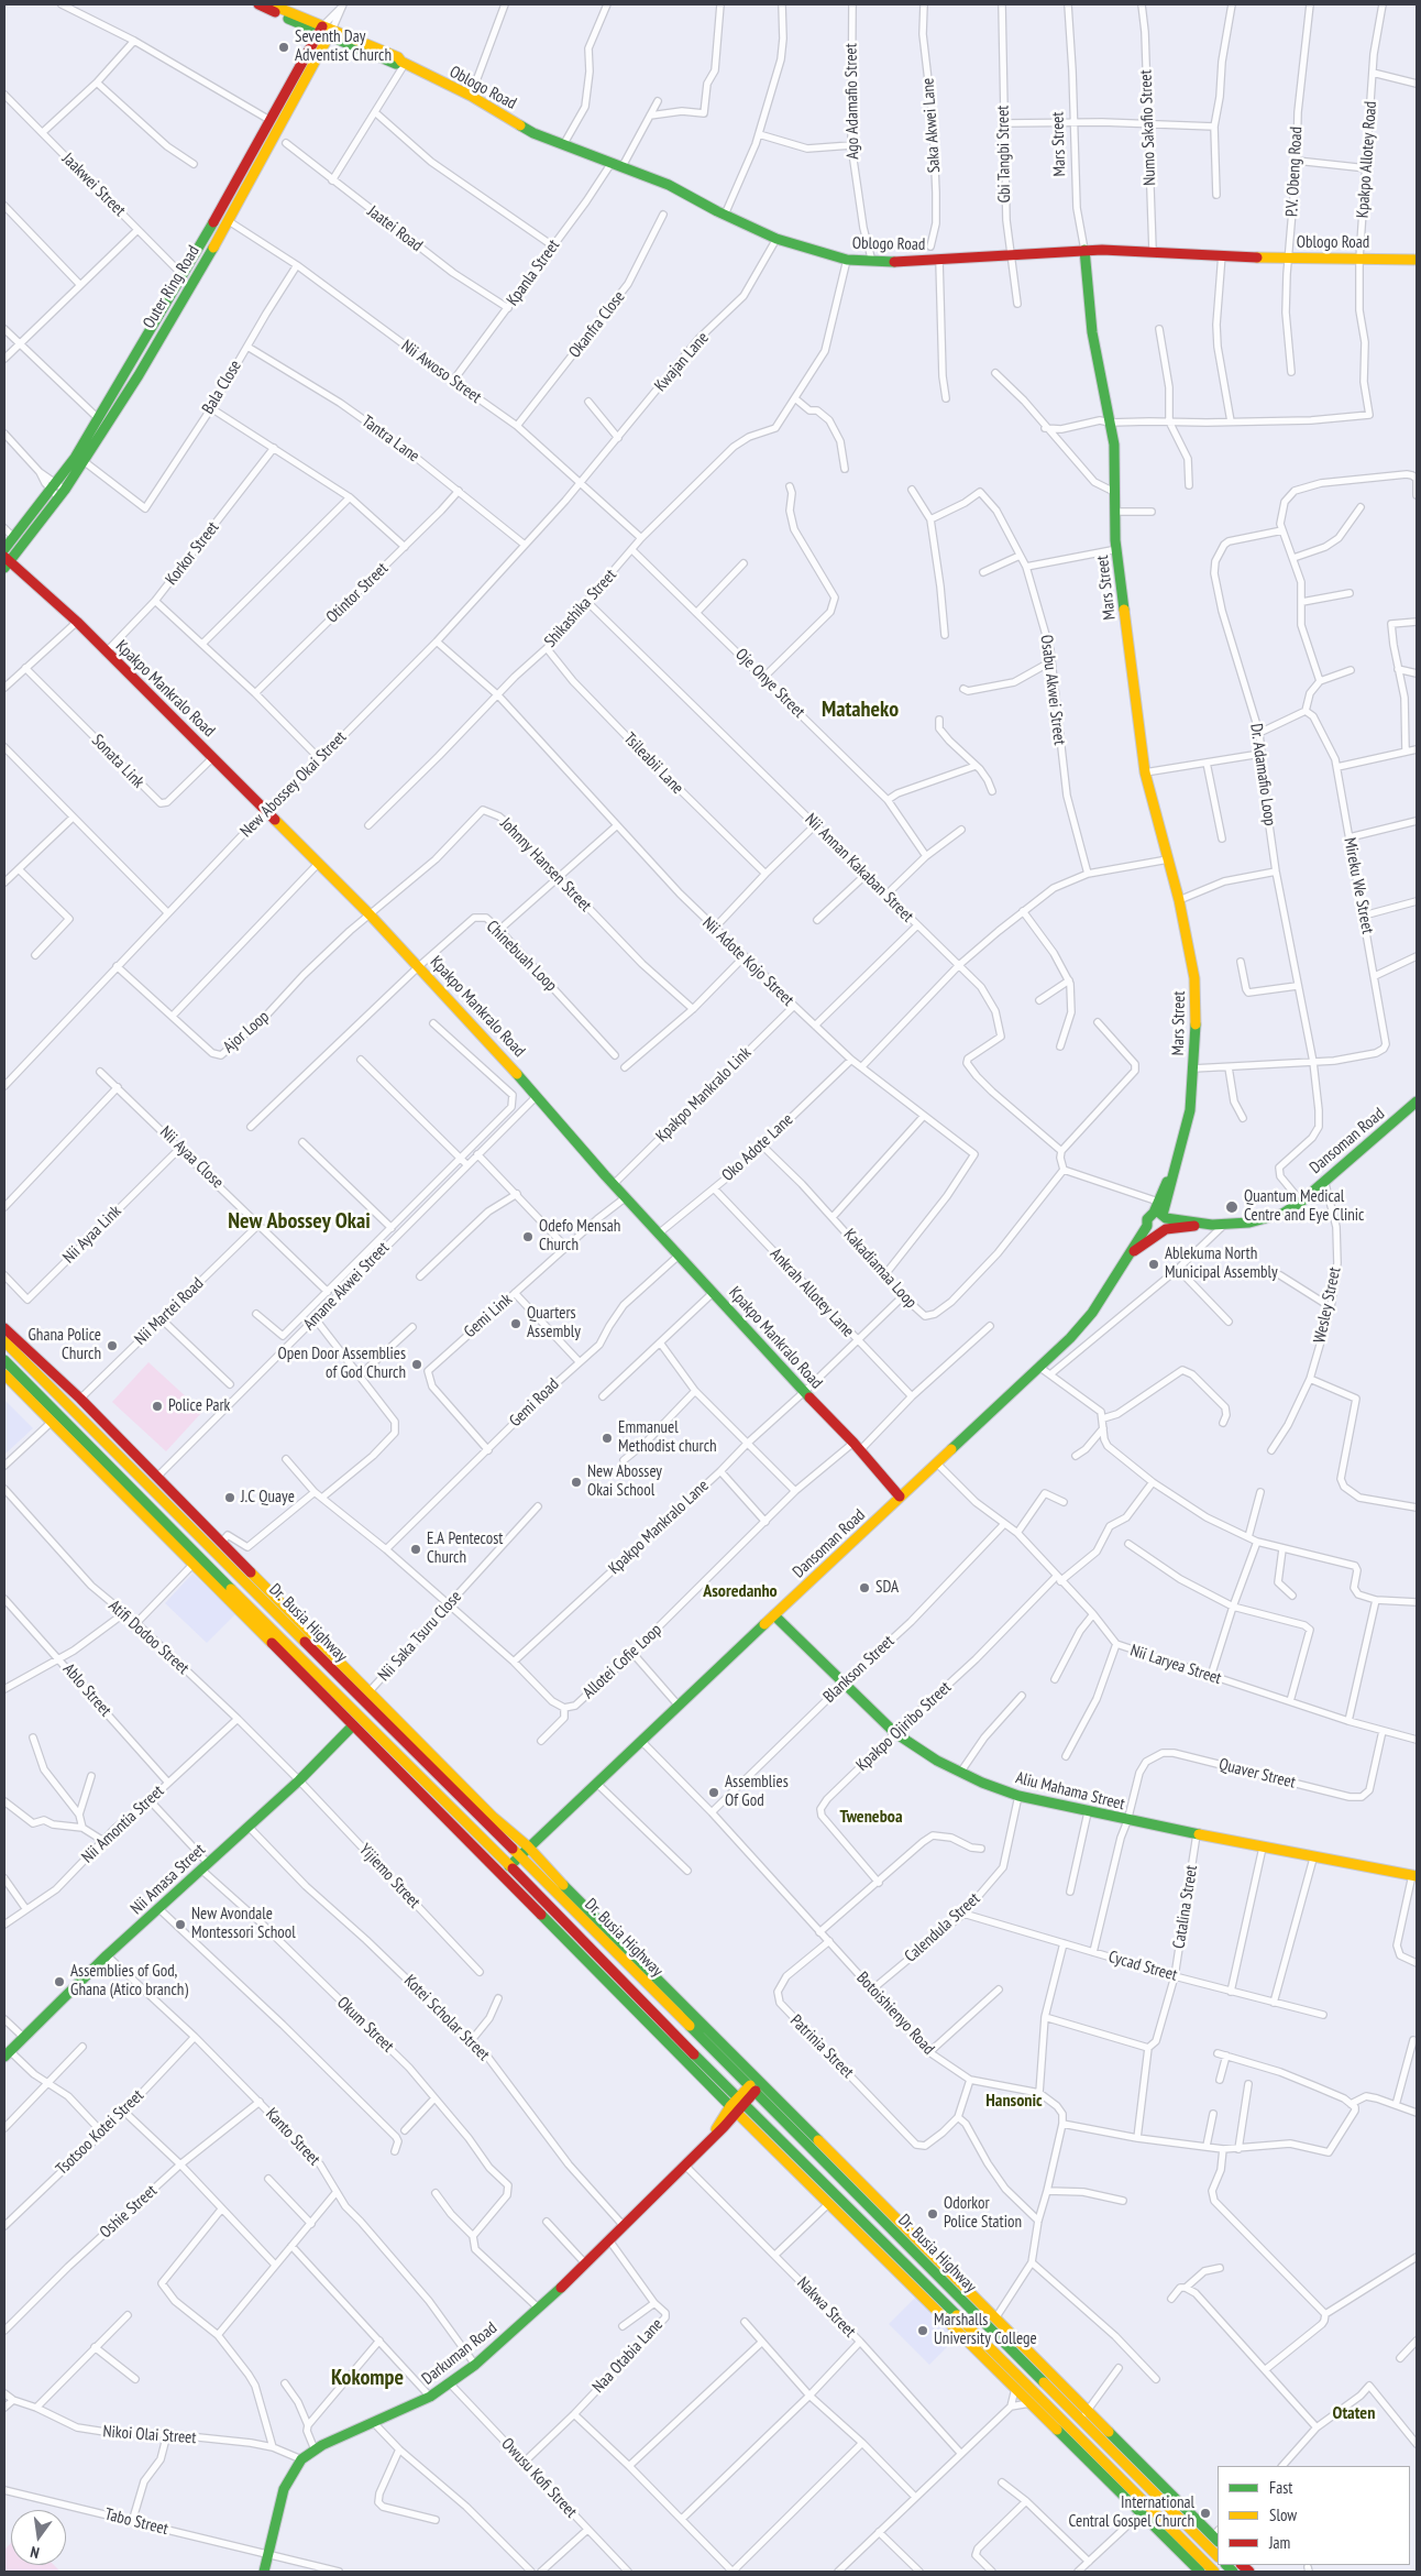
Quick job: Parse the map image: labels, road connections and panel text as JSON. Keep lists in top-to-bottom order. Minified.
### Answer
{"streets":{"main road":["Oblogo Road","Mars Street","Outer Ring Road","Kpakpo Mankralo Road","Dansoman Road","Dr. Busia Highway","Aliu Mahama Street","Nii Amasa Street","Darkuman Road"],"street":["Ago Adamafio Street","Saka Akwei Lane","Numo Sakafio Street","Gbi Tangbi Street","Kpakpo Allotey Road","P.V. Obeng Road","Jaakwei Street","Jaatei Road","Kpanla Street","Okanfra Close","Kwajan Lane","Nii Awoso Street","Bala Close","Tantra Lane","Korkor Street","Otintor Street","Shikashika Street","Oje Onye Street","Osabu Akwei Street","Sonata Link","Tsileabii Lane","Dr. Adamafio Loop","New Abossey Okai Street","Johnny Hansen Street","Nii Annan Kakaban Street","Mireku We Street","Chinebuah Loop","Nii Adote Kojo Street","Ajor Loop","Kpakpo Mankralo Link","Oko Adote Lane","Nii Ayaa Close","Nii Ayaa Link","Kakadiamaa Loop","Amane Akwei Street","Ankrah Allotey Lane","Wesley Street","Nii Martei Road","Gemi Link","Gemi Road","Kpakpo Mankralo Lane","Nii Saka Tsuru Close","Atifi Dodoo Street","Allotei Cofie Loop","Nii Laryea Street","Blankson Street","Ablo Street","Kpakpo Ojiribo Street","Quaver Street","Nii Amontia Street","Yijiemo Street","Catalina Street","Calendula Street","Cycad Street","Botoishienyo Road","Kotei Scholar Street","Okum Street","Patrinia Street","Tsotsoo Kotei Street","Kanto Street","Oshie Street","Nakwa Street","Naa Otabia Lane","Nikoi Olai Street","Owusu Kofi Street","Tabo Street"]},"crossings":[["Oblogo Road","Ago Adamafio Street"],["Oblogo Road","Numo Sakafio Street"],["Oblogo Road","Mars Street"],["Oblogo Road","Gbi Tangbi Street"],["Oblogo Road","Kpakpo Allotey Road"],["Oblogo Road","P.V. Obeng Road"],["Oblogo Road","Kpanla Street"],["Oblogo Road","Outer Ring Road"],["Oblogo Road","Kwajan Lane"],["Oblogo Road","Shikashika Street"],["Mars Street","Dansoman Road"],["Jaakwei Street","Outer Ring Road"],["Jaatei Road","Kpanla Street"],["Kpanla Street","Nii Awoso Street"],["Outer Ring Road","Nii Awoso Street"],["Outer Ring Road","Bala Close"],["Outer Ring Road","Kpakpo Mankralo Road"],["Okanfra Close","Nii Awoso Street"],["Kwajan Lane","Nii Awoso Street"],["Kwajan Lane","New Abossey Okai Street"],["Nii Awoso Street","Bala Close"],["Nii Awoso Street","Shikashika Street"],["Nii Awoso Street","New Abossey Okai Street"],["Bala Close","Tantra Lane"],["Tantra Lane","Otintor Street"],["Tantra Lane","New Abossey Okai Street"],["Korkor Street","Kpakpo Mankralo Road"],["Shikashika Street","Oje Onye Street"],["Shikashika Street","Tsileabii Lane"],["Shikashika Street","Nii Annan Kakaban Street"],["Shikashika Street","Nii Adote Kojo Street"],["Kpakpo Mankralo Road","Sonata Link"],["Kpakpo Mankralo Road","New Abossey Okai Street"],["Kpakpo Mankralo Road","Johnny Hansen Street"],["Kpakpo Mankralo Road","Chinebuah Loop"],["Kpakpo Mankralo Road","Ajor Loop"],["Kpakpo Mankralo Road","Kpakpo Mankralo Link"],["Kpakpo Mankralo Road","Dansoman Road"],["Kpakpo Mankralo Road","Oko Adote Lane"],["Kpakpo Mankralo Road","Amane Akwei Street"],["Kpakpo Mankralo Road","Gemi Link"],["Kpakpo Mankralo Road","Gemi Road"],["Kpakpo Mankralo Road","Kpakpo Mankralo Lane"],["Kpakpo Mankralo Road","Allotei Cofie Loop"],["Dr. Adamafio Loop","Mireku We Street"],["Dr. Adamafio Loop","Dansoman Road"],["New Abossey Okai Street","Nii Adote Kojo Street"],["New Abossey Okai Street","Ajor Loop"],["Johnny Hansen Street","Ajor Loop"],["Nii Adote Kojo Street","Kpakpo Mankralo Link"],["Nii Adote Kojo Street","Oko Adote Lane"],["Nii Adote Kojo Street","Kakadiamaa Loop"],["Dansoman Road","Wesley Street"],["Dansoman Road","Dr. Busia Highway"],["Dansoman Road","Nii Laryea Street"],["Dansoman Road","Aliu Mahama Street"],["Dansoman Road","Botoishienyo Road"],["Oko Adote Lane","Kakadiamaa Loop"],["Oko Adote Lane","Ankrah Allotey Lane"],["Nii Ayaa Close","Nii Ayaa Link"],["Nii Ayaa Close","Nii Martei Road"],["Kakadiamaa Loop","Kpakpo Mankralo Lane"],["Amane Akwei Street","Dr. Busia Highway"],["Ankrah Allotey Lane","Kpakpo Mankralo Lane"],["Ankrah Allotey Lane","Allotei Cofie Loop"],["Nii Martei Road","Dr. Busia Highway"],["Gemi Link","Gemi Road"],["Gemi Road","Allotei Cofie Loop"],["Kpakpo Mankralo Lane","Allotei Cofie Loop"],["Dr. Busia Highway","Nii Saka Tsuru Close"],["Nii Saka Tsuru Close","Allotei Cofie Loop"],["Atifi Dodoo Street","Nii Amontia Street"],["Atifi Dodoo Street","Yijiemo Street"],["Atifi Dodoo Street","Nii Amasa Street"],["Nii Laryea Street","Blankson Street"],["Nii Laryea Street","Kpakpo Ojiribo Street"],["Nii Laryea Street","Quaver Street"],["Blankson Street","Aliu Mahama Street"],["Blankson Street","Botoishienyo Road"],["Ablo Street","Nii Amontia Street"],["Kpakpo Ojiribo Street","Aliu Mahama Street"],["Quaver Street","Aliu Mahama Street"],["Aliu Mahama Street","Catalina Street"],["Aliu Mahama Street","Calendula Street"],["Nii Amontia Street","Okum Street"],["Yijiemo Street","Nii Amasa Street"],["Nii Amasa Street","Kotei Scholar Street"],["Nii Amasa Street","Okum Street"],["Nii Amasa Street","Kanto Street"],["Catalina Street","Cycad Street"],["Calendula Street","Cycad Street"],["Calendula Street","Botoishienyo Road"],["Botoishienyo Road","Patrinia Street"],["Kotei Scholar Street","Darkuman Road"],["Tsotsoo Kotei Street","Kanto Street"],["Kanto Street","Oshie Street"],["Kanto Street","Darkuman Road"],["Nakwa Street","Darkuman Road"],["Darkuman Road","Naa Otabia Lane"],["Darkuman Road","Nikoi Olai Street"],["Darkuman Road","Owusu Kofi Street"],["Darkuman Road","Tabo Street"],["Naa Otabia Lane","Owusu Kofi Street"]],"districts":["Mataheko","New Abossey Okai","Asoredanho","Tweneboa","Hansonic","Kokompe","Otaten"],"places":["Seventh Day Adventist Church","Quantum Medical Centre and Eye Clinic","Odefo Mensah Church","Ablekuma North Municipal Assembly","Quarters Assembly","Ghana Police Church","Open Door Assemblies of God Church","Police Park","Emmanuel Methodist church","New Abossey Okai School","J.C Quaye","E.A Pentecost Church","SDA","Assemblies Of God","New Avondale Montessori School","Assemblies of God, Ghana (Atico branch)","Odorkor Police Station","Marshalls University College","International Central Gospel Church"],"legend":["Fast","Slow","Jam"],"north":"bottom"}
